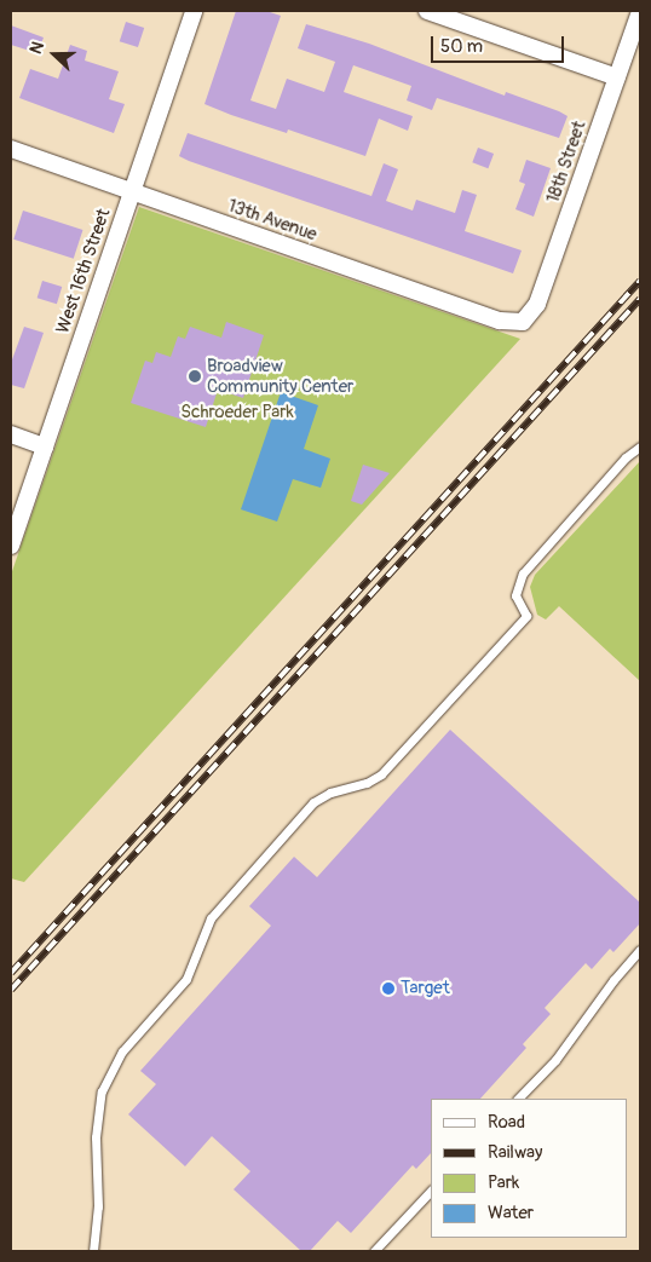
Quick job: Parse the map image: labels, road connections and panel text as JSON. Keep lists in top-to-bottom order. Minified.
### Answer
{"streets":{"street":["18th Street","13th Avenue","West 16th Street"]},"crossings":[["18th Street","13th Avenue"],["13th Avenue","West 16th Street"]],"parks":["Schroeder Park"],"places":["Broadview Community Center","Target"],"legend":["Road","Railway","Park","Water"],"scale_bar":"50 m","north":"left"}
